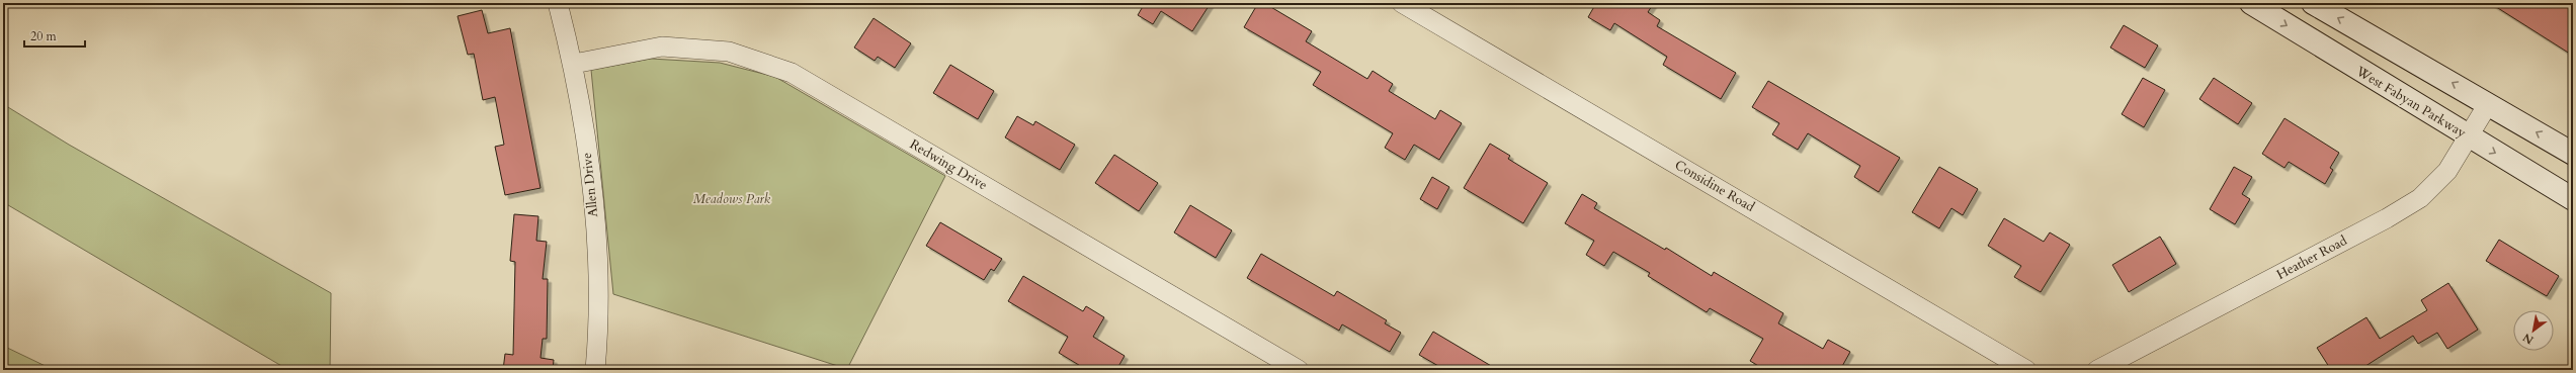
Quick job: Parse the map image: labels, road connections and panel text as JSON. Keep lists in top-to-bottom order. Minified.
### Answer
{"streets":{"main road":["West Fabyan Parkway"],"street":["Redwing Drive","Allen Drive","Considine Road","Heather Road"]},"crossings":[["West Fabyan Parkway","Heather Road"],["Redwing Drive","Allen Drive"]],"parks":["Meadows Park"],"scale_bar":"20 m","north":"bottom left"}
